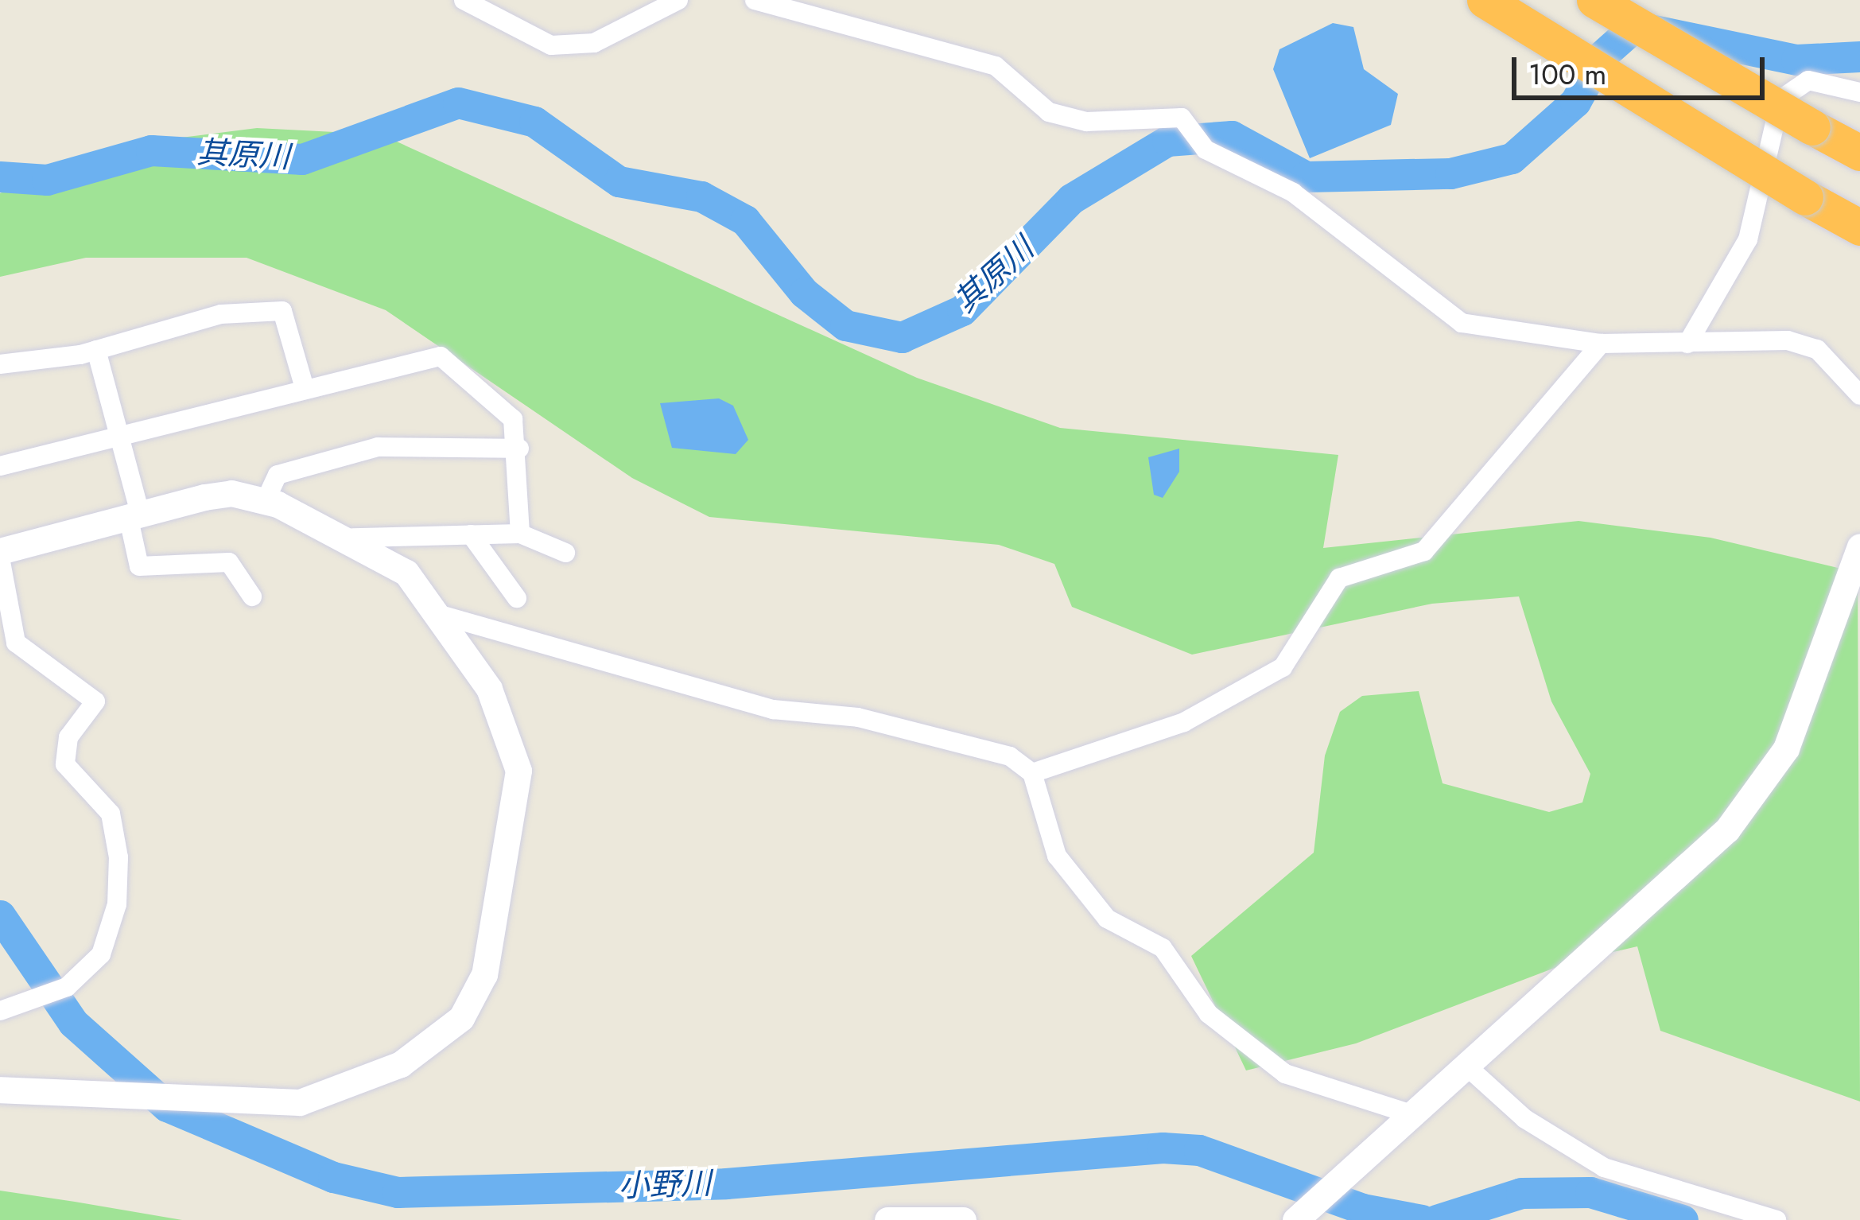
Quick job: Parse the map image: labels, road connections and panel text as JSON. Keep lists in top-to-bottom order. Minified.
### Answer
{"water":["其原川","小野川"],"scale_bar":"100 m"}
